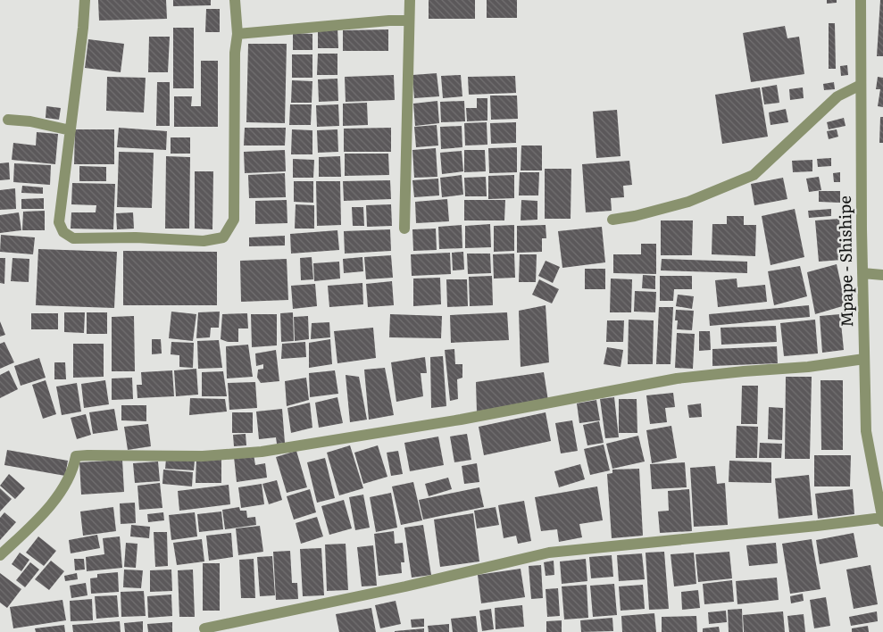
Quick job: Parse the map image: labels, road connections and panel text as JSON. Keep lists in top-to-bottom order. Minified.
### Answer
{"streets":{"street":["Mpape - Shishipe"]}}
